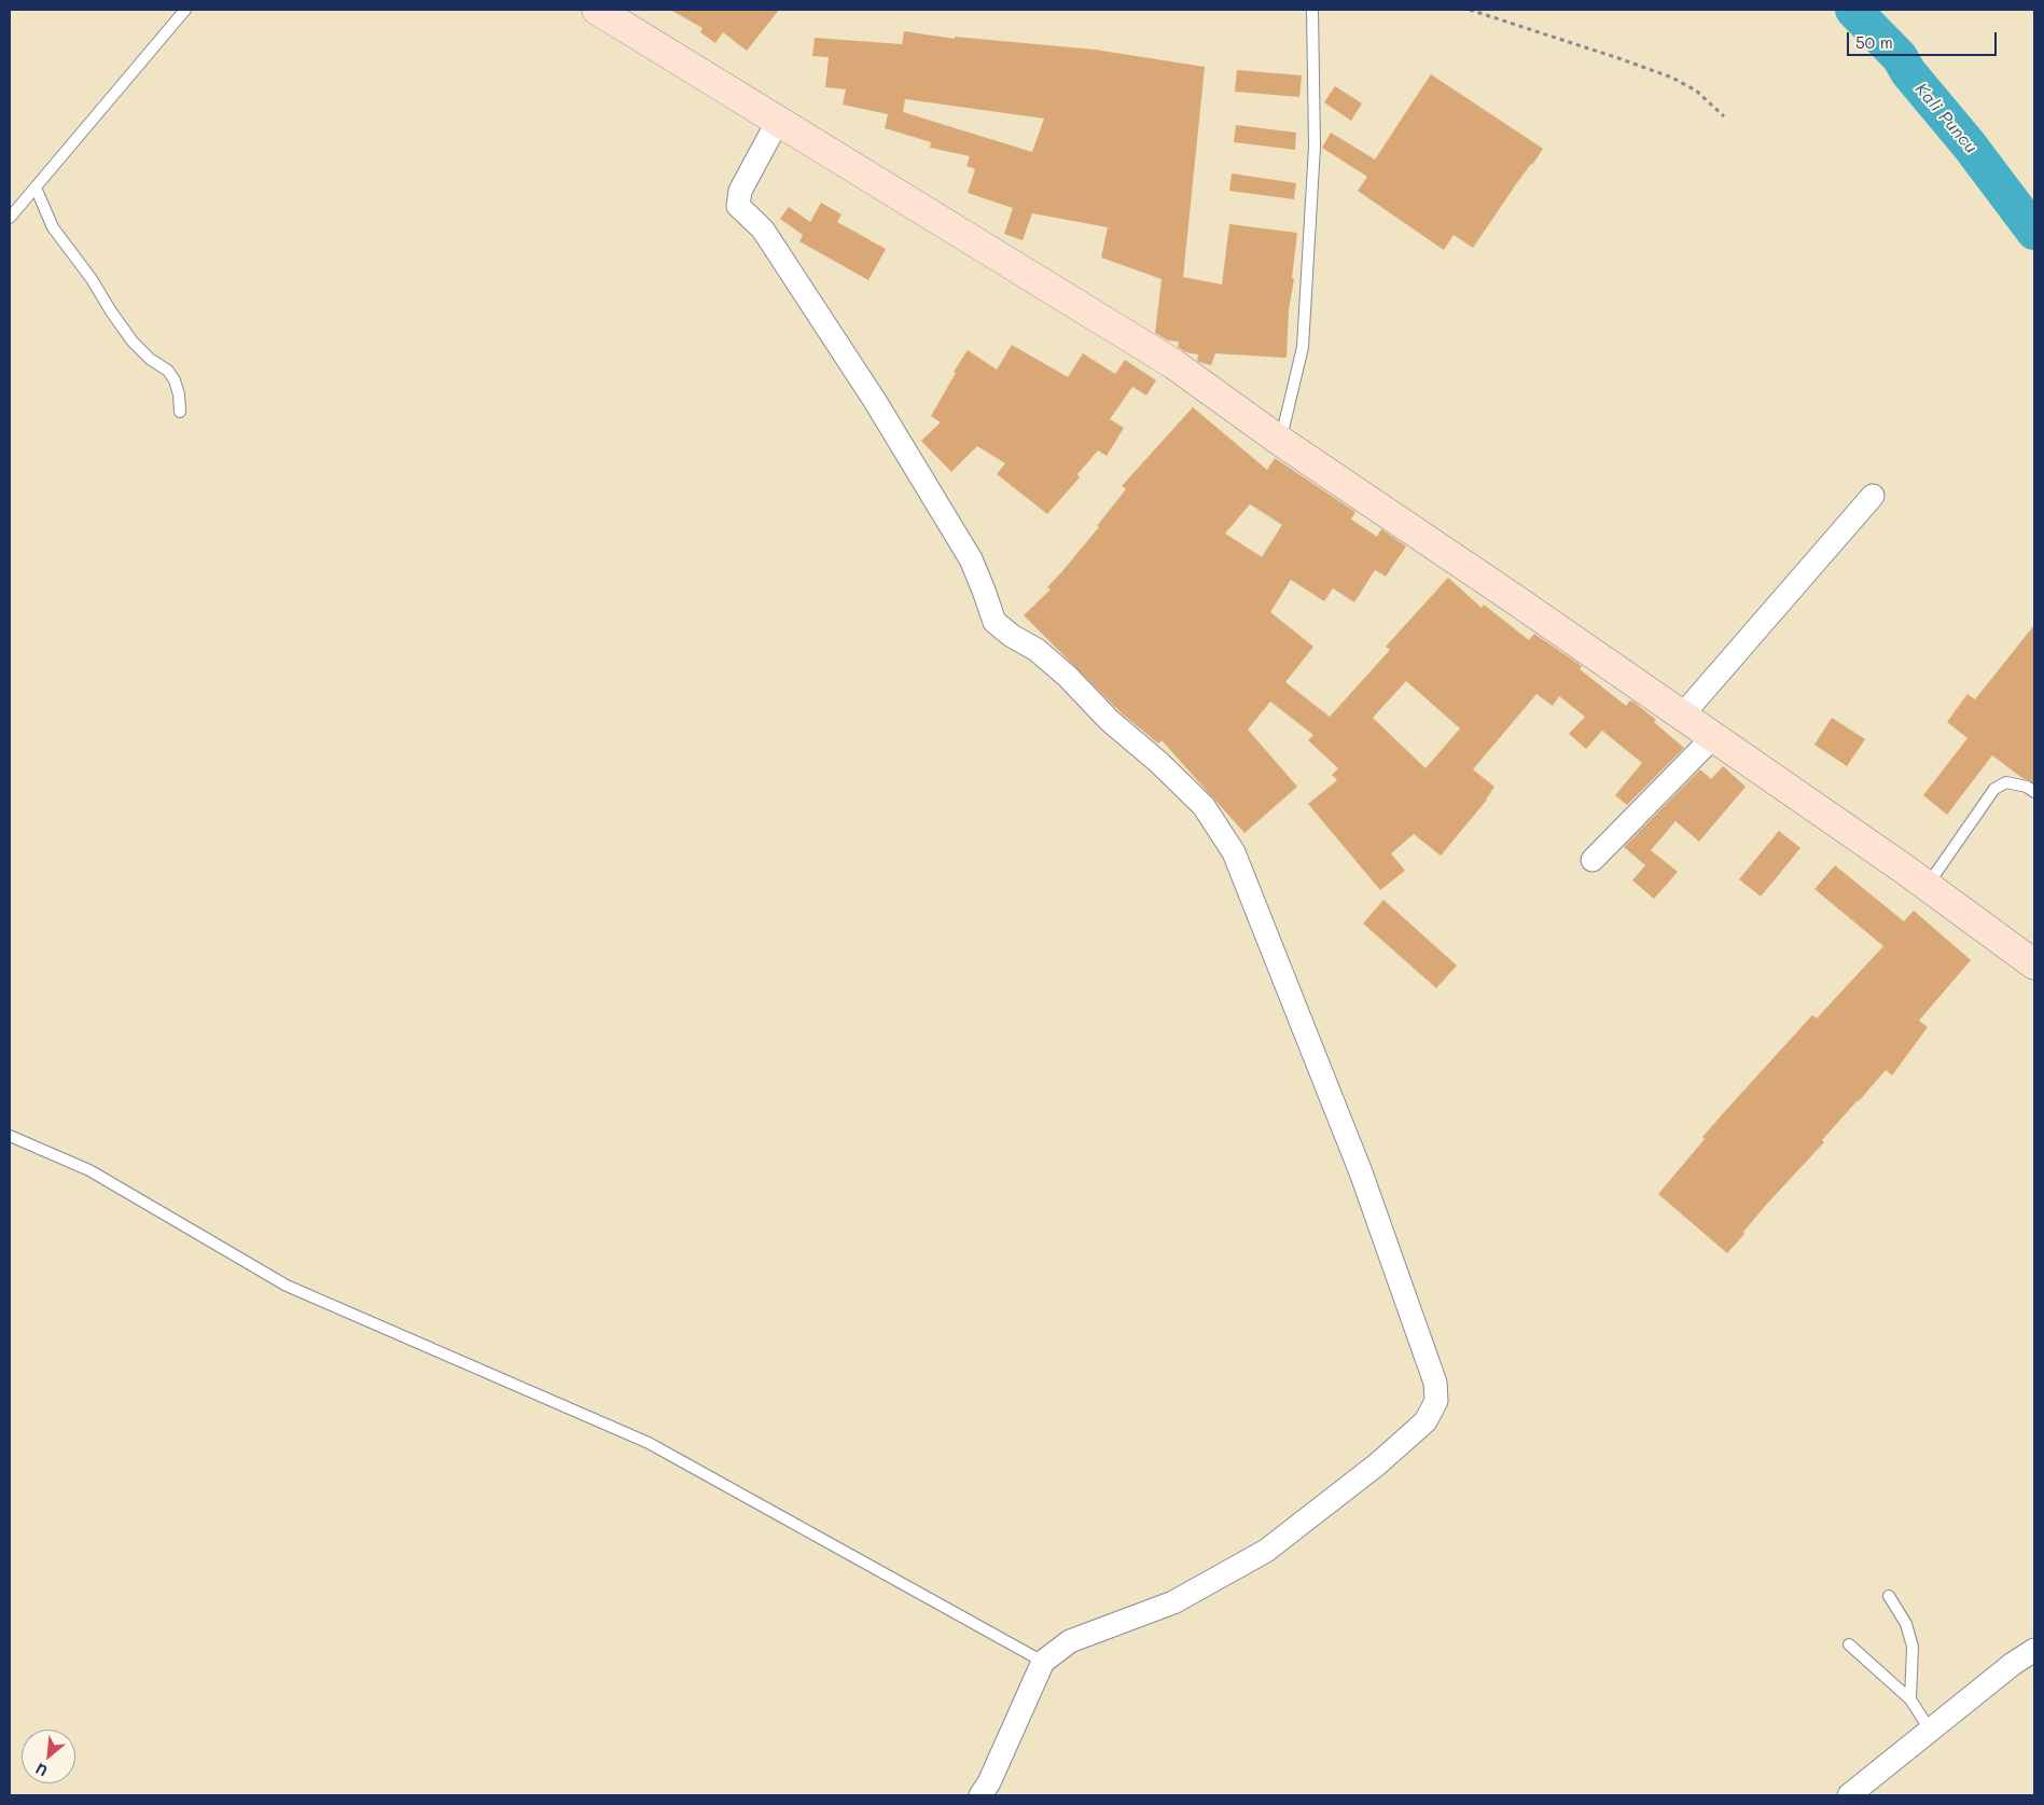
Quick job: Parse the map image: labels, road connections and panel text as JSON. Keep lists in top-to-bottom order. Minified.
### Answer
{"water":["Kali Puncu"],"scale_bar":"50 m","north":"bottom left"}
